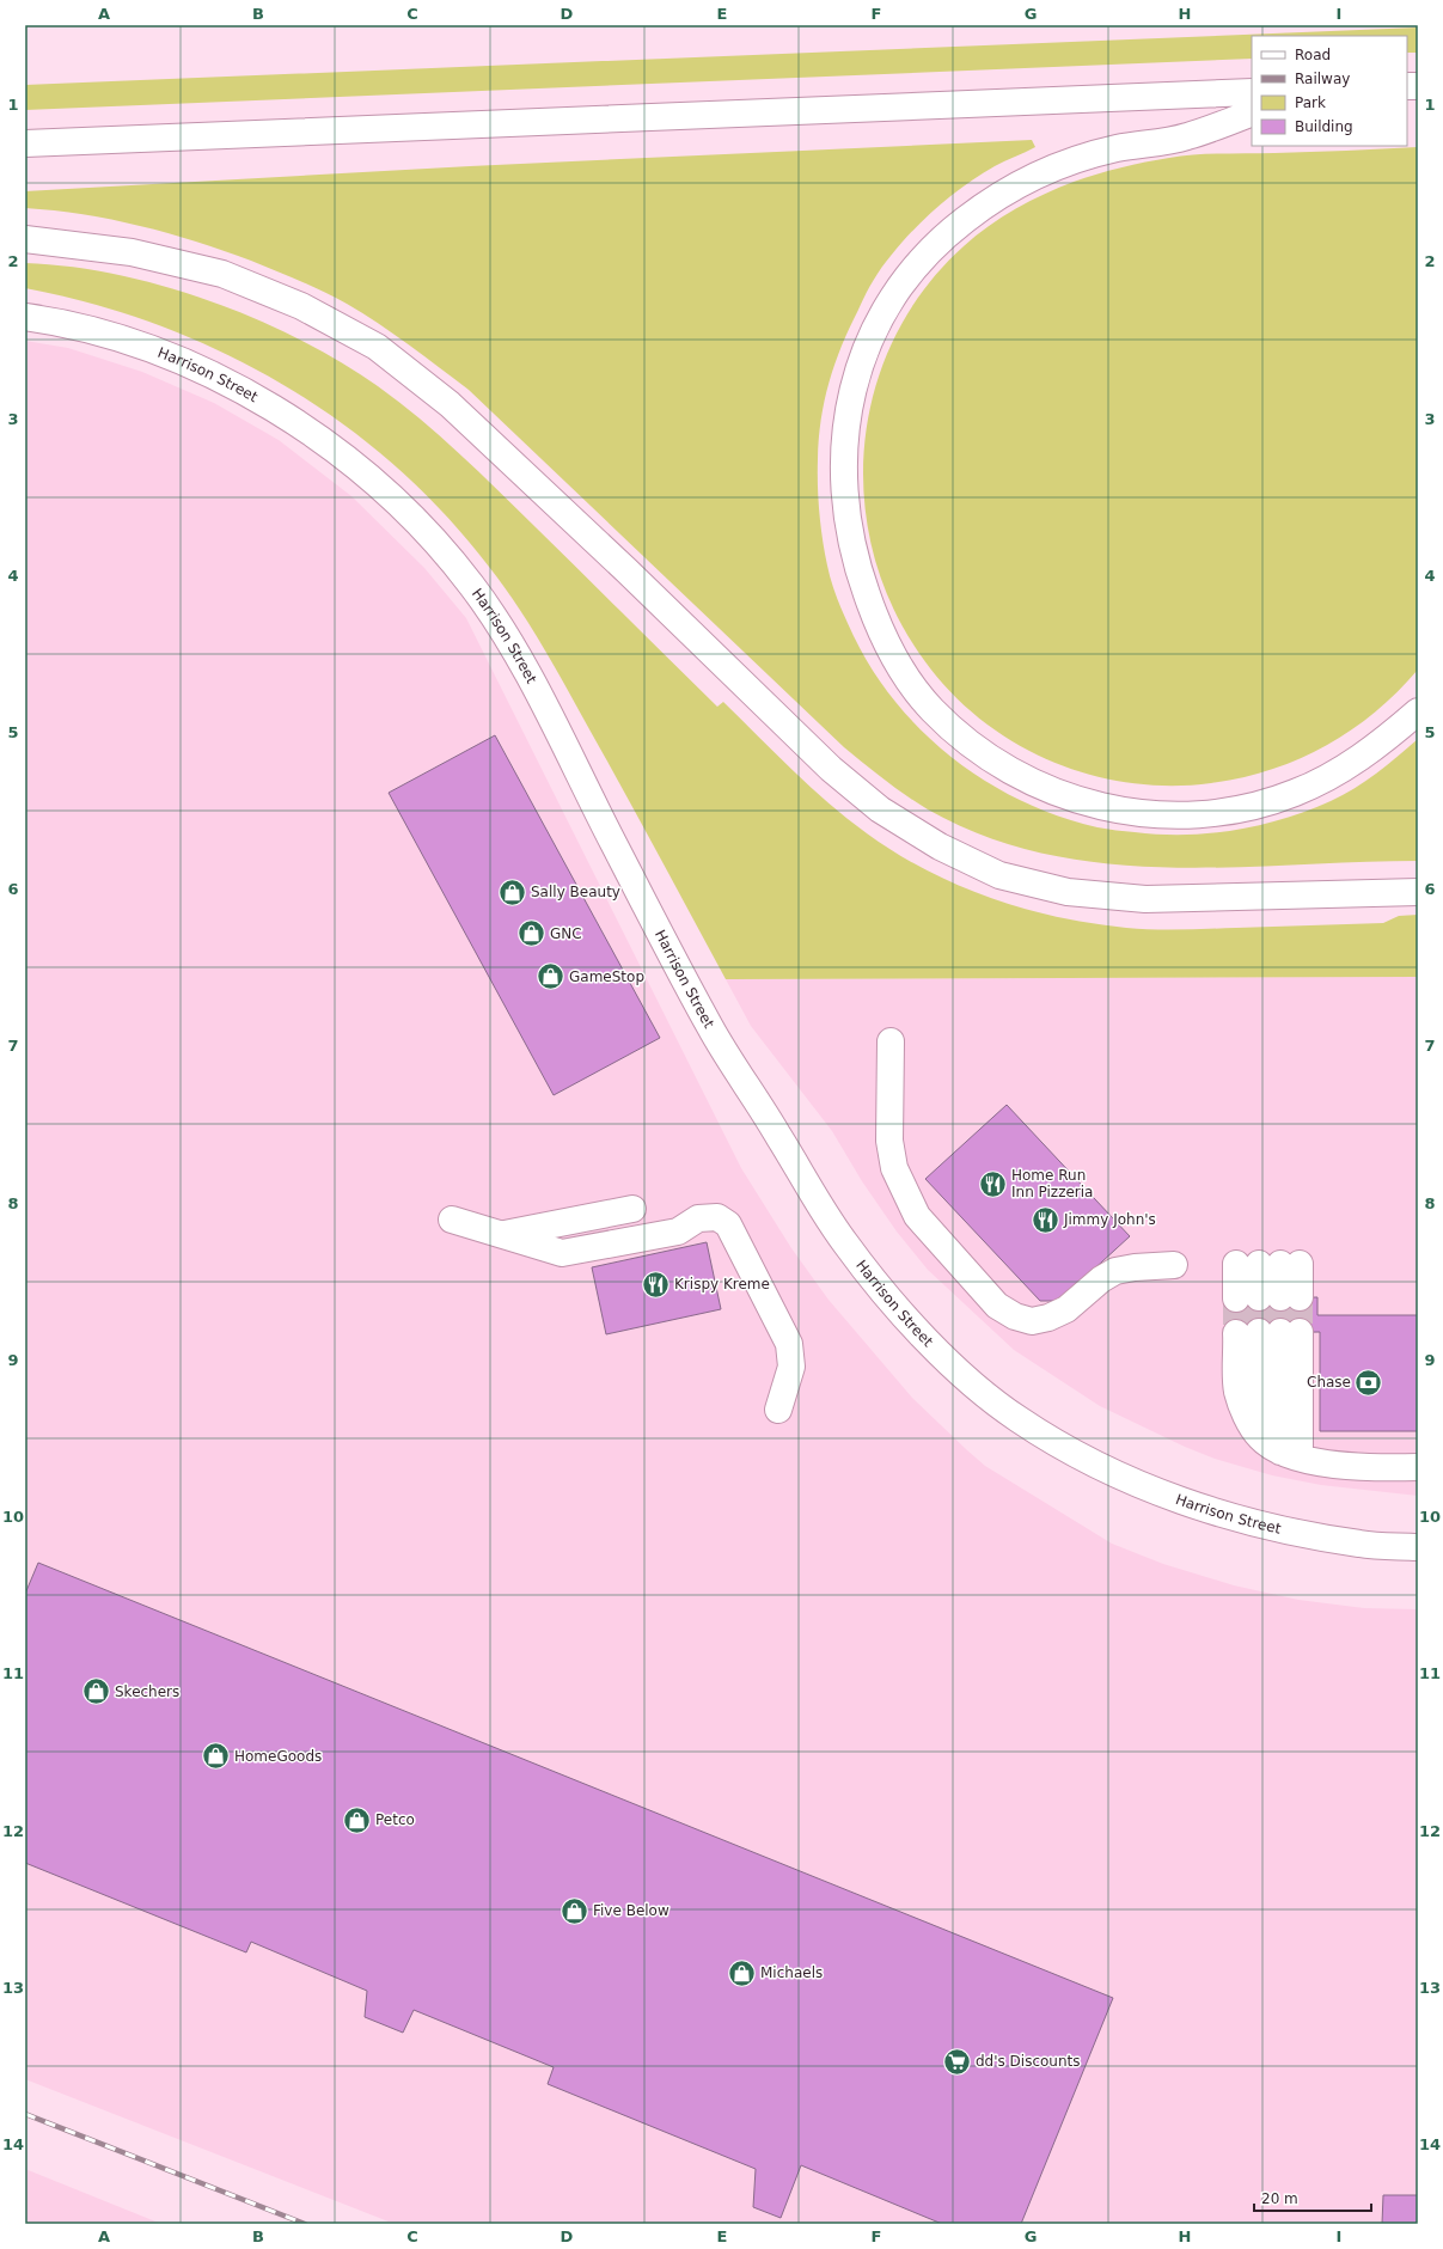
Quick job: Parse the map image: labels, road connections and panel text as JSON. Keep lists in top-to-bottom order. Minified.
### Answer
{"streets":{"main road":["Harrison Street"]},"places":{"shop":["Sally Beauty","GNC","GameStop","Skechers","HomeGoods","Petco","Five Below","Michaels"],"restaurant":["Home Run Inn Pizzeria","Jimmy John's","Krispy Kreme"],"bank":["Chase"],"supermarket":["dd's Discounts"]},"legend":["Road","Railway","Park","Building"],"scale_bar":"20 m","grid":{"columns":["A","B","C","D","E","F","G","H","I"],"rows":["1","2","3","4","5","6","7","8","9","10","11","12","13","14"]}}
